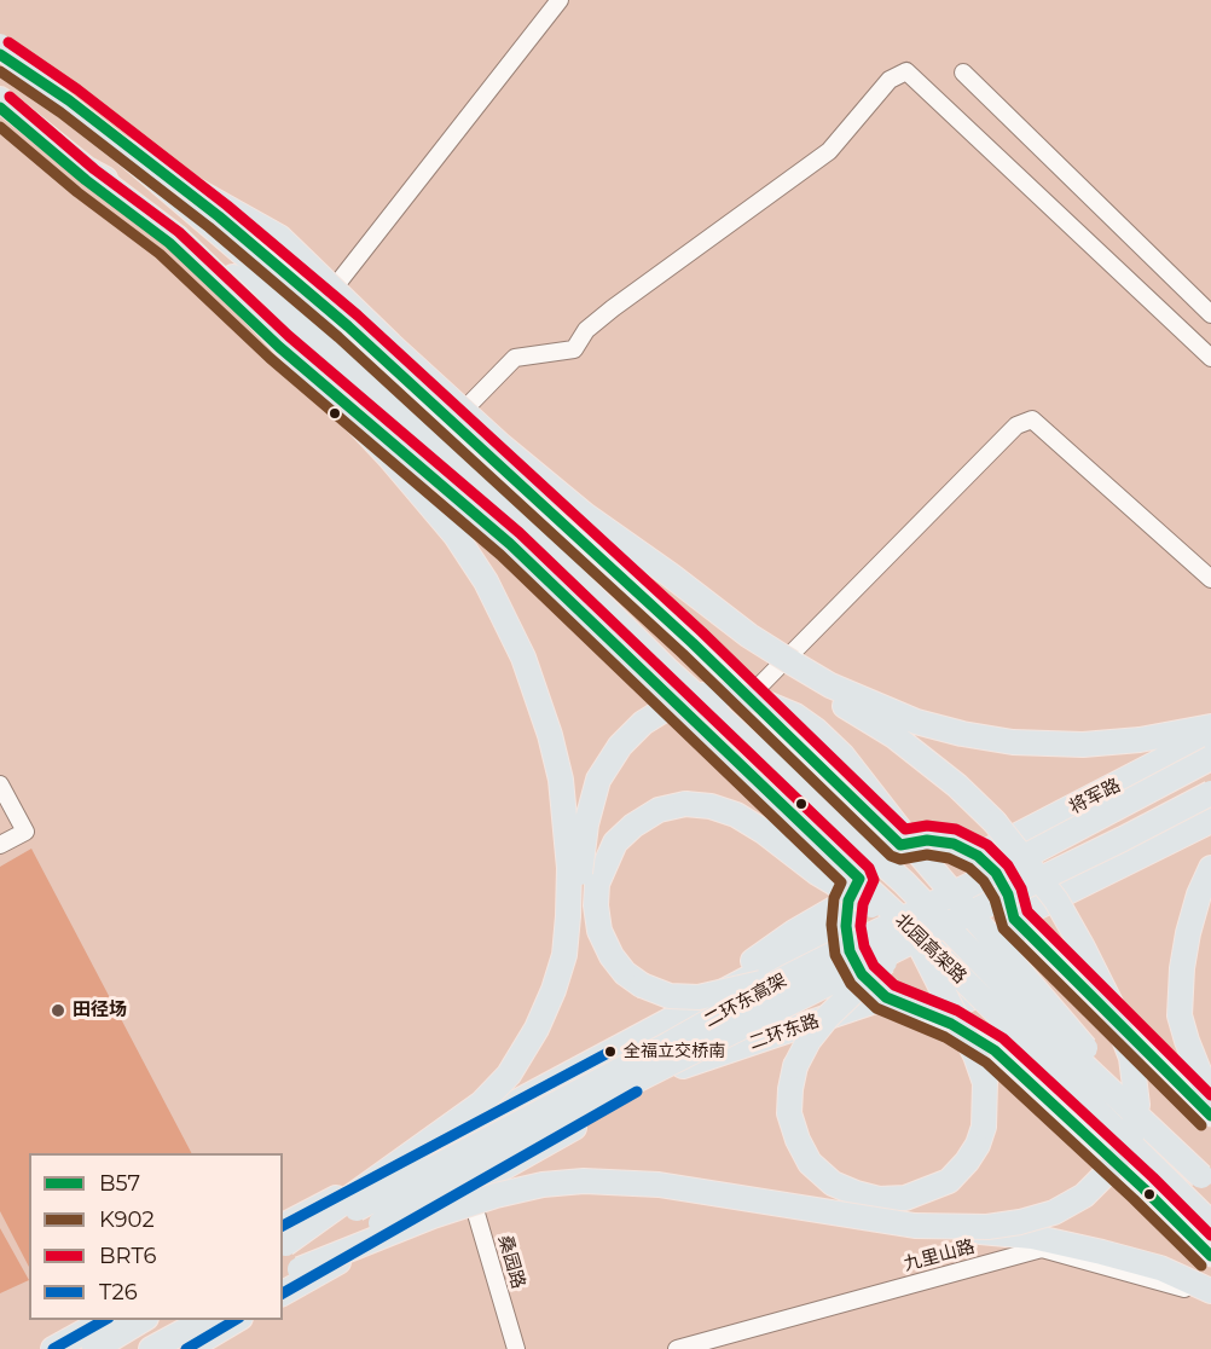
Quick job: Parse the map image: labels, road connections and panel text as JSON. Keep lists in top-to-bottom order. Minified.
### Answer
{"streets":{"highway":["将军路","北园高架路","二环东高架","二环东路"],"street":["九里山路","桑园路"]},"crossings":[["将军路","二环东路"],["北园高架路","二环东高架"],["二环东路","桑园路"]],"places":["田径场","全福立交桥南"],"lines":["transit line BRT6","transit line B57","transit line K902","transit line T26"],"legend":["B57","K902","BRT6","T26"]}
